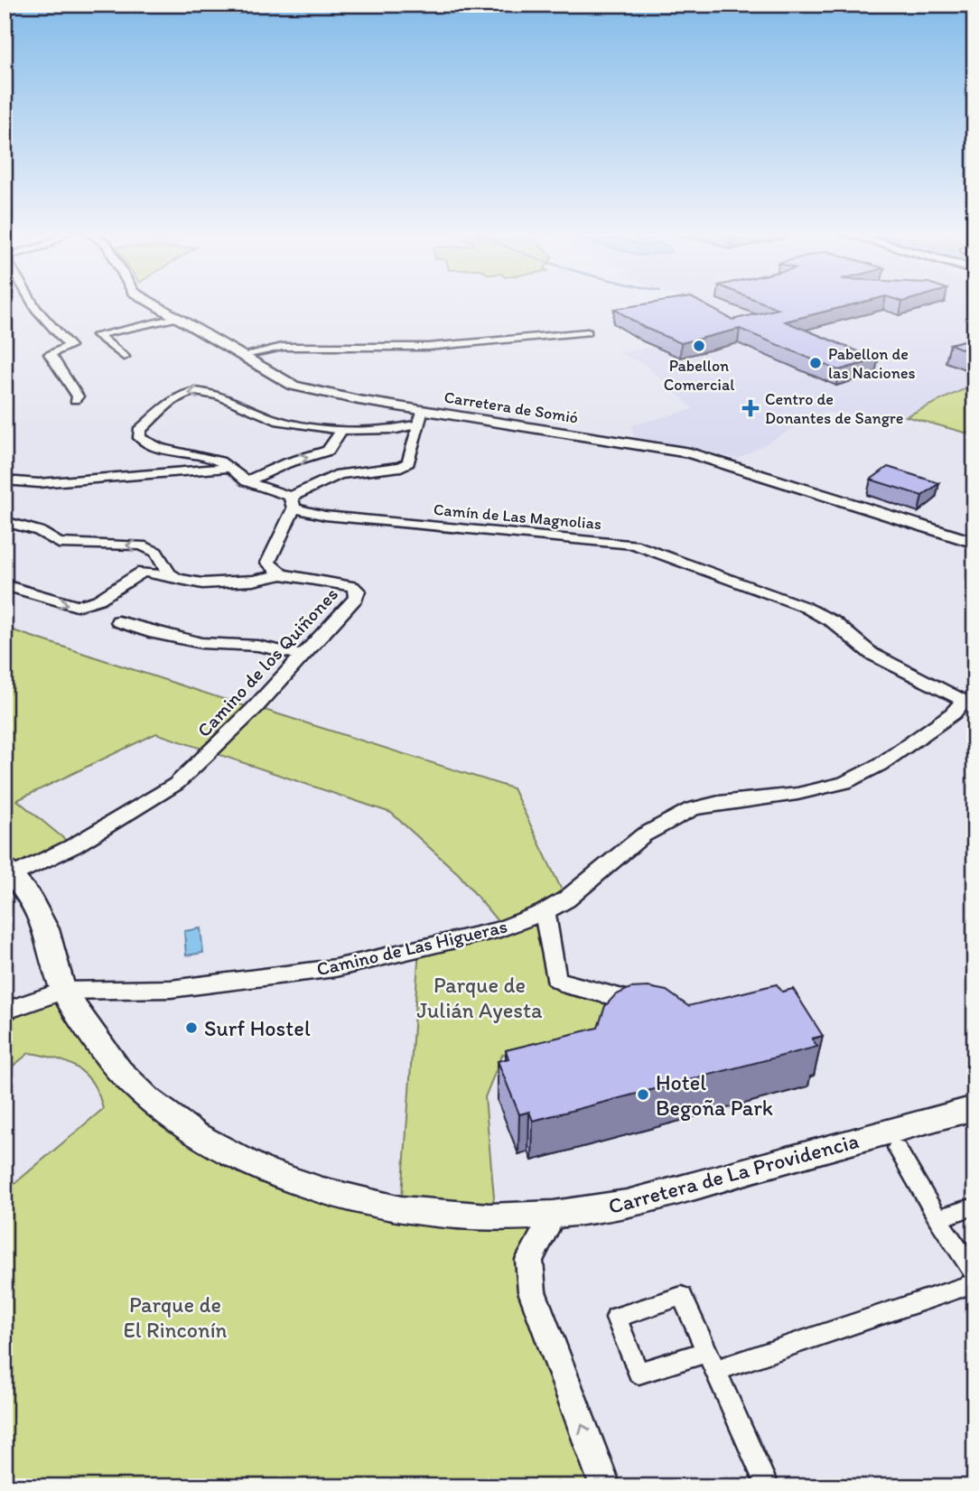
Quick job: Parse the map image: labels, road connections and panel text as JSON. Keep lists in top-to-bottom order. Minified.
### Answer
{"streets":{"street":["Carretera de Somió","Camín de Las Magnolias","Camino de los Quiñones","Camino de Las Higueras","Carretera de La Providencia"]},"crossings":[["Camín de Las Magnolias","Camino de Las Higueras"],["Camino de los Quiñones","Carretera de La Providencia"],["Camino de Las Higueras","Carretera de La Providencia"]],"parks":["Parque de Julián Ayesta","Parque de El Rinconín"],"places":{"other":["Pabellon Comercial","Pabellon de las Naciones","Surf Hostel","Hotel Begoña Park"],"health":["Centro de Donantes de Sangre"]}}
